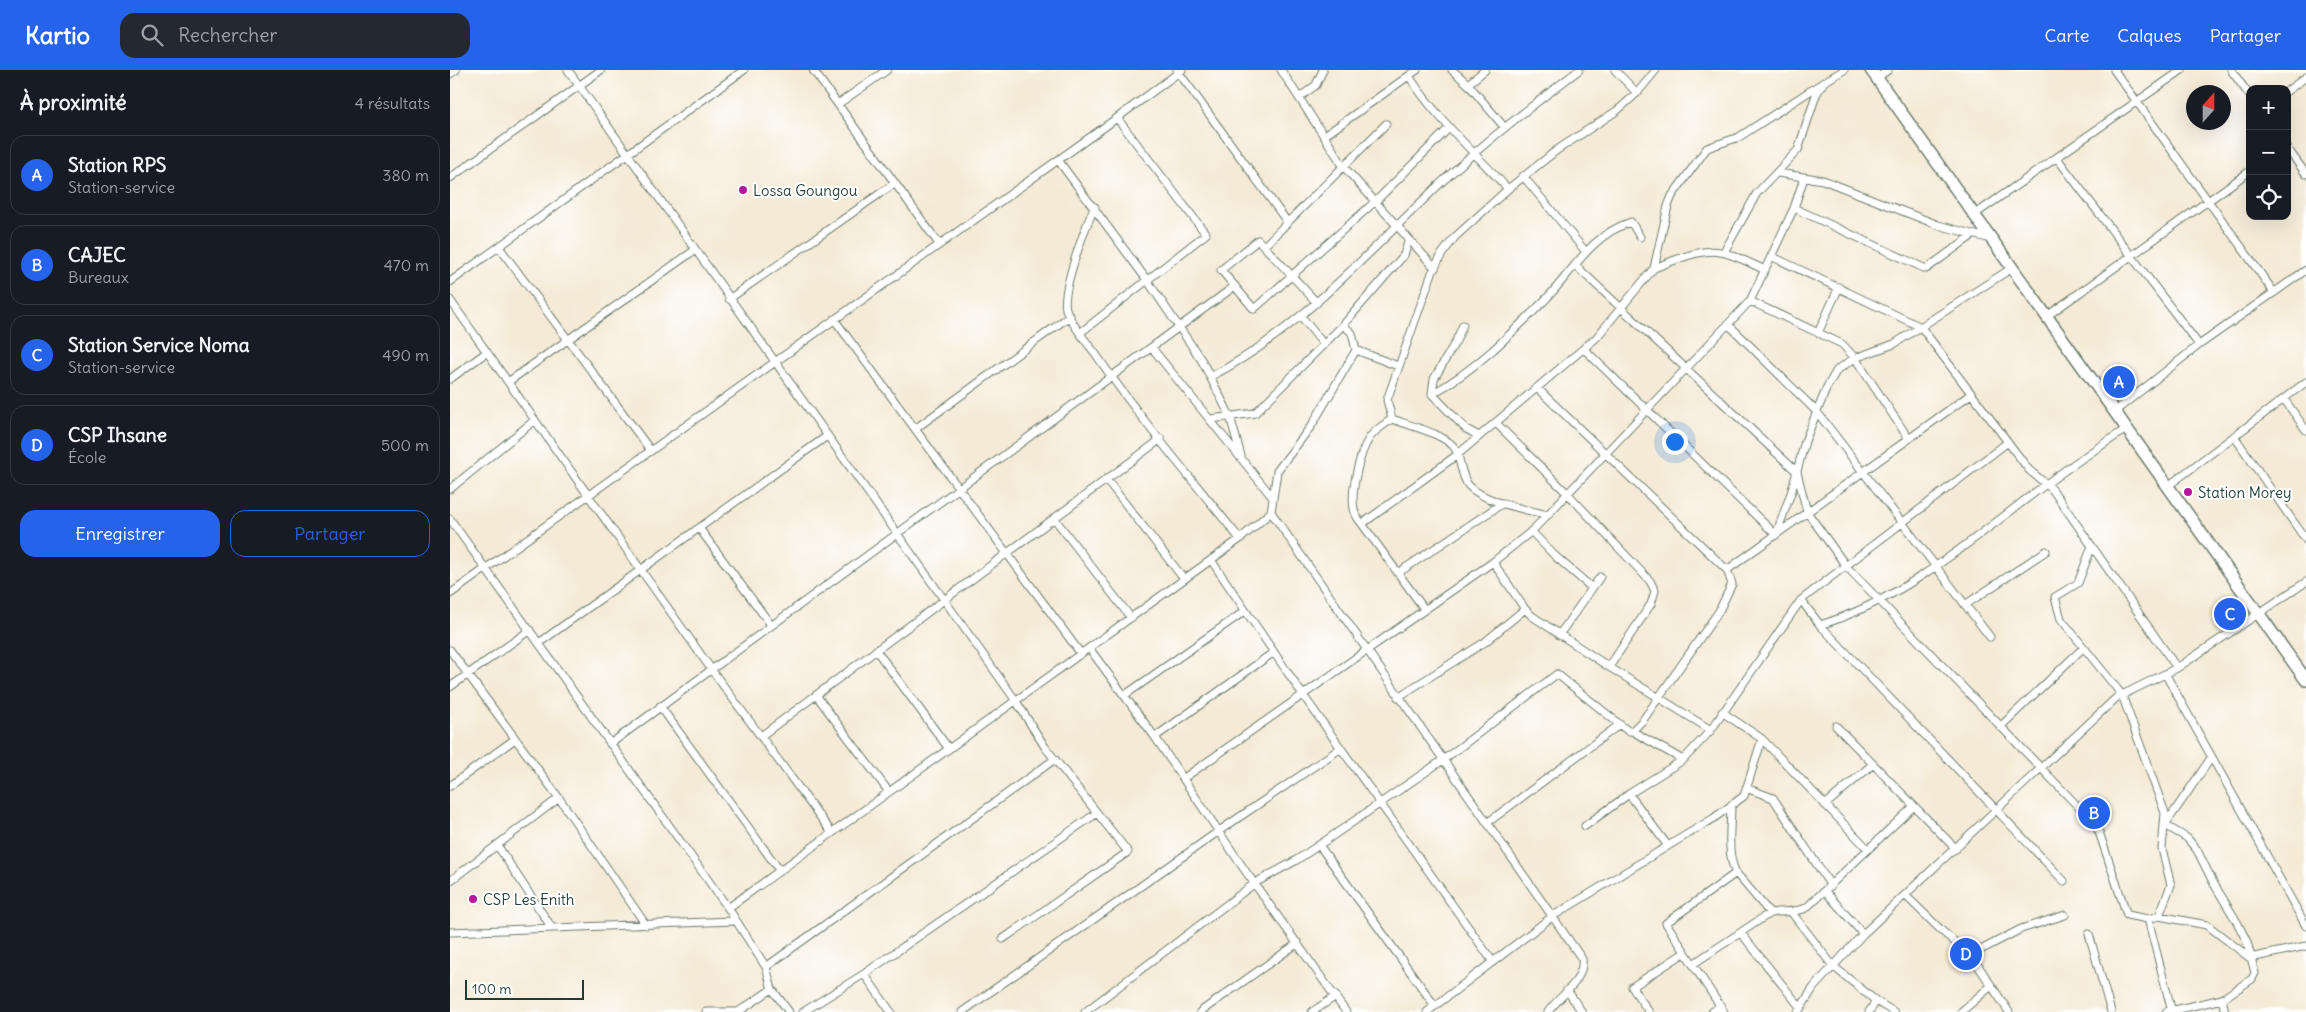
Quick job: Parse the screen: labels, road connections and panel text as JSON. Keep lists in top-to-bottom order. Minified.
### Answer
{"places":["Lossa Goungou","Station Morey","CSP Les Enith"],"scale_bar":"100 m","north":"top","page":{"header":"Kartio","search":"Rechercher","nav":["Carte","Calques","Partager"],"heading":["À proximité","4 résultats"],"map_buttons":["+","−"],"list":[{"mark":"A","name":"Station RPS","note":"Station-service","value":"380 m"},{"mark":"B","name":"CAJEC","note":"Bureaux","value":"470 m"},{"mark":"C","name":"Station Service Noma","note":"Station-service","value":"490 m"},{"mark":"D","name":"CSP Ihsane","note":"École","value":"500 m"}],"pins":["A","C","B","D"],"buttons":["Enregistrer","Partager"],"scale":"100 m"}}
